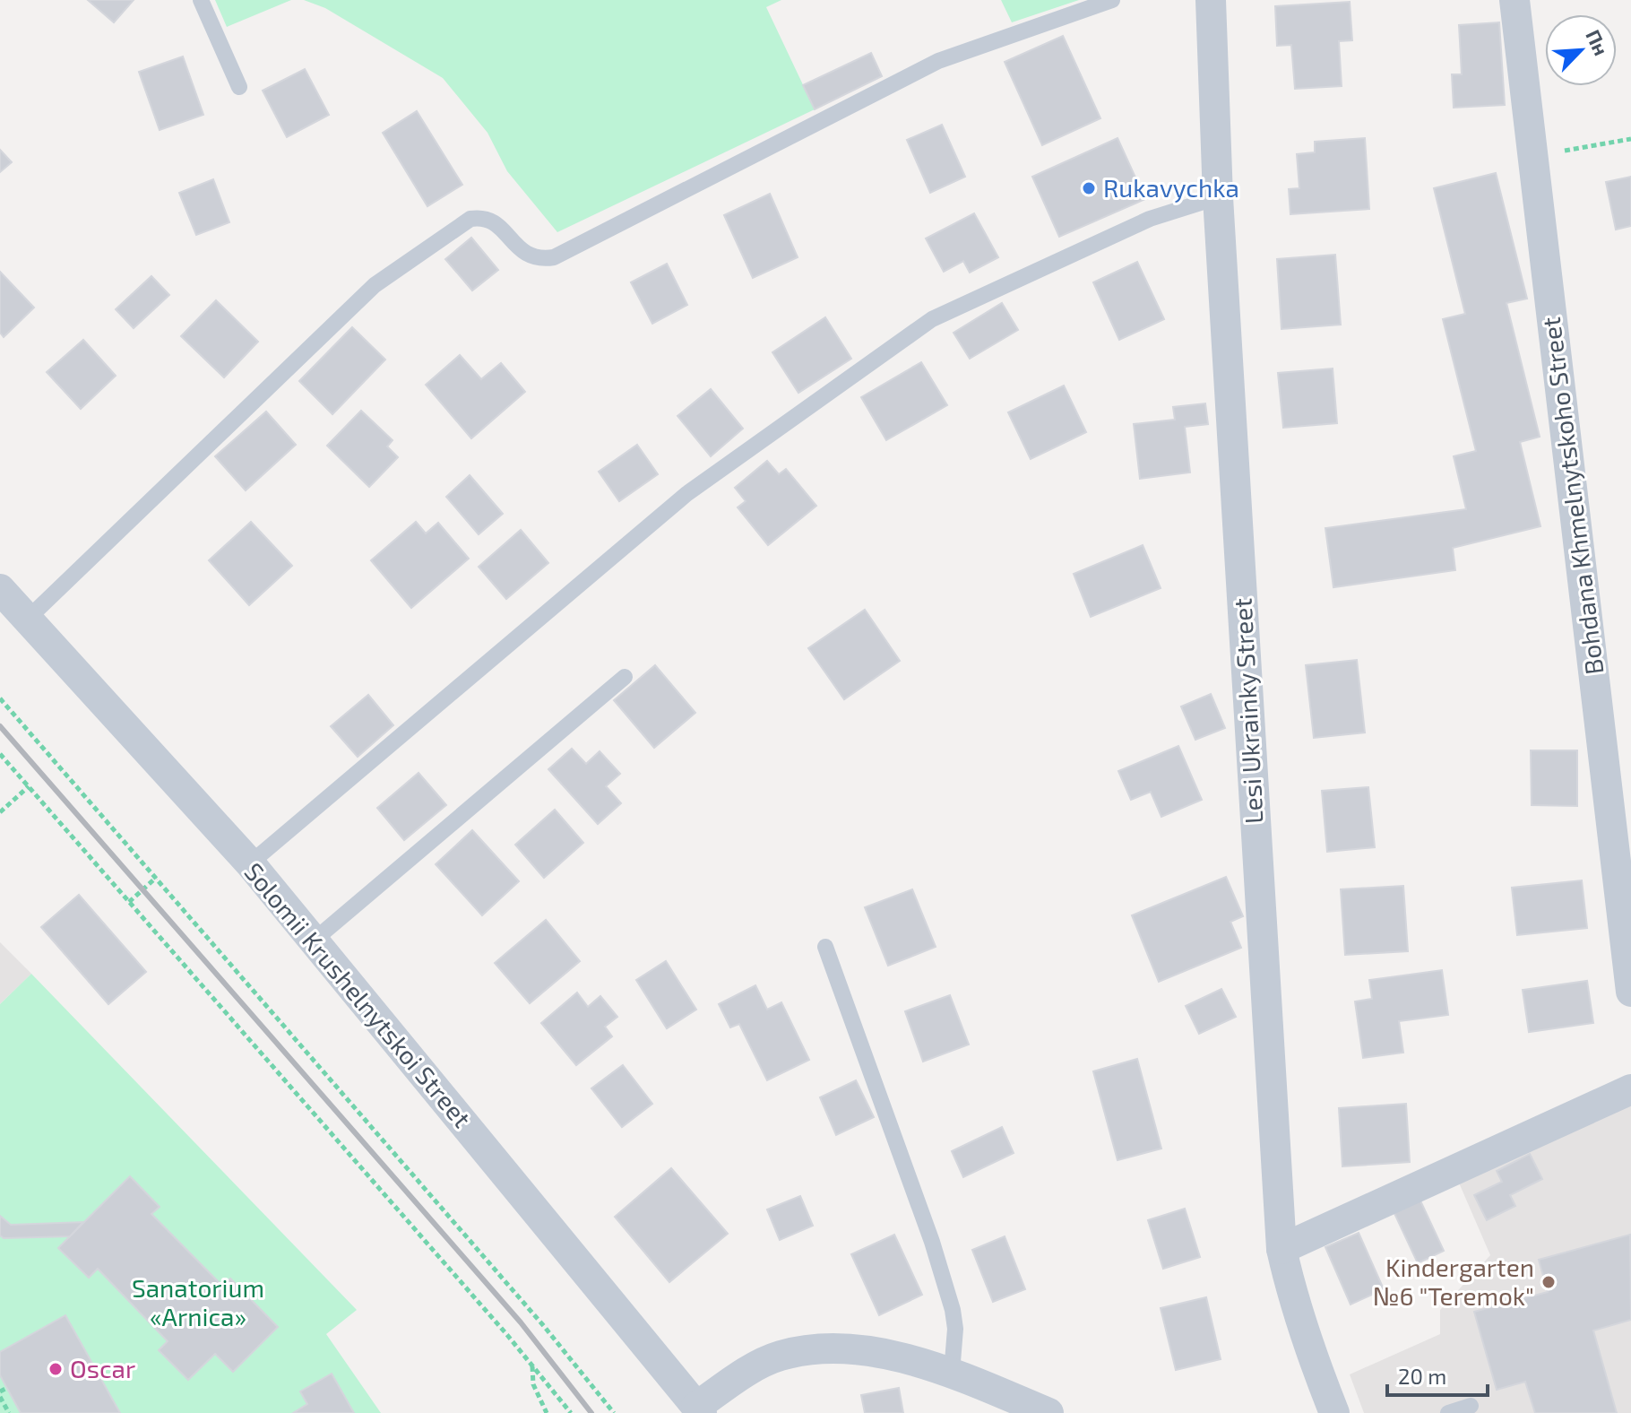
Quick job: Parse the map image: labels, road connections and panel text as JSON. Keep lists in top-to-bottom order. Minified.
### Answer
{"streets":{"street":["Bohdana Khmelnytskoho Street","Lesi Ukrainky Street","Solomii Krushelnytskoi Street"]},"parks":["Sanatorium «Arnica»"],"places":["Rukavychka","Kindergarten №6 \"Teremok\"","Oscar"],"scale_bar":"20 m","north":"top right"}
